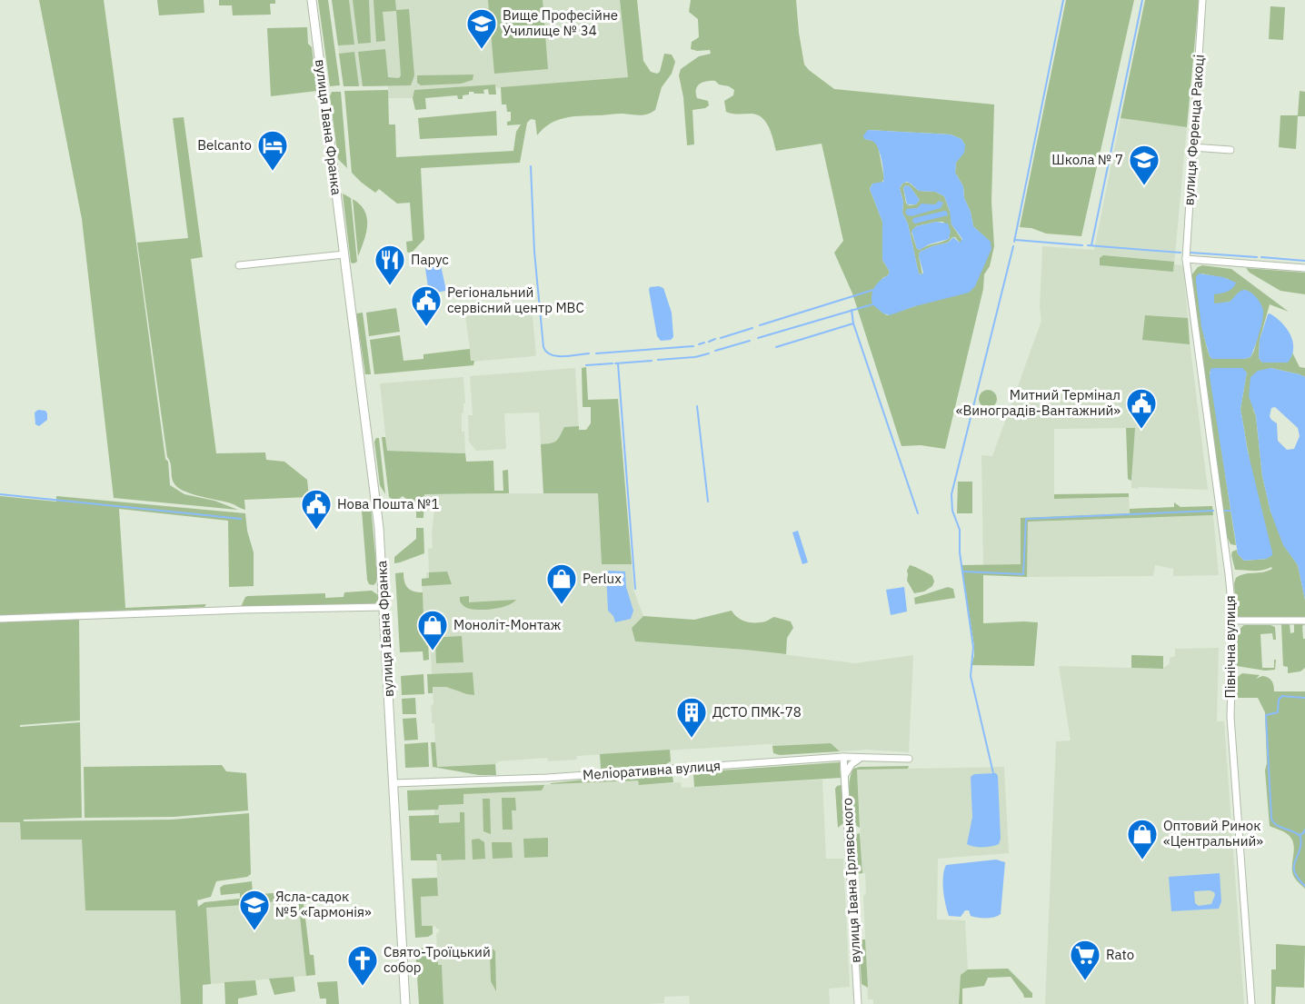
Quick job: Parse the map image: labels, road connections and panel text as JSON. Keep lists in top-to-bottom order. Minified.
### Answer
{"streets":{"main road":["вулиця Івана Франка"],"street":["вулиця Ференца Ракоці","Північна вулиця","Меліоративна вулиця","вулиця Івана Ірлявського"]},"crossings":[["вулиця Івана Франка","Меліоративна вулиця"],["вулиця Ференца Ракоці","Північна вулиця"],["Меліоративна вулиця","вулиця Івана Ірлявського"]],"places":{"school or university":["Вище Професійне Училище № 34","Школа № 7","Ясла-садок №5 «Гармонія»"],"hotel":["Belcanto"],"restaurant":["Парус"],"public building":["Регіональний сервісний центр МВС","Митний Термінал «Виноградів-Вантажний»","Нова Пошта №1"],"shop":["Perlux","Моноліт-Монтаж","Оптовий Ринок «Центральний»"],"building":["ДСТО ПМК-78"],"supermarket":["Rato"],"church":["Свято-Троїцький собор"]}}
